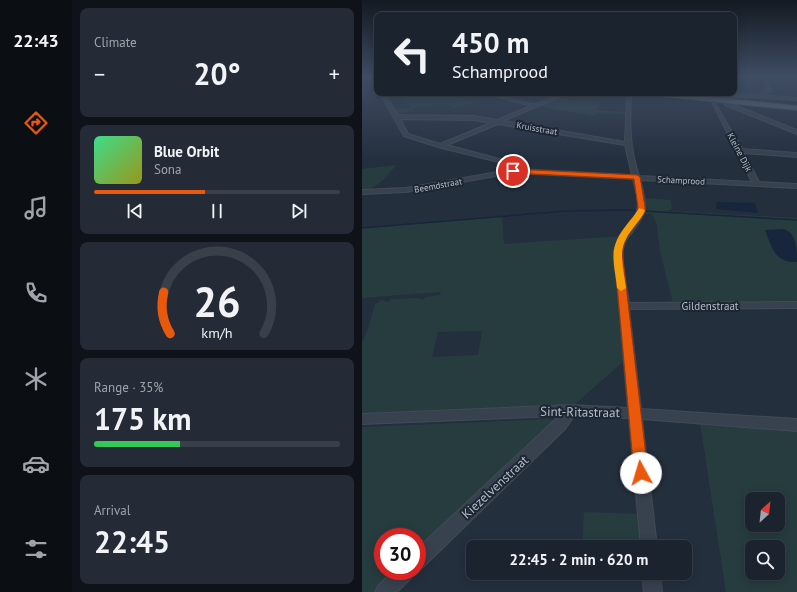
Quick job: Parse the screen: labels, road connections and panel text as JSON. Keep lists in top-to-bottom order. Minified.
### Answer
{"streets":{"street":["Kruisstraat","Kleine Dijk","Schamprood","Beemdstraat","Gildenstraat","Sint-Ritastraat","Kiezelvenstraat"]},"crossings":[["Kleine Dijk","Schamprood"],["Schamprood","Beemdstraat"],["Sint-Ritastraat","Kiezelvenstraat"]],"north":"top right","page":{"tabs":"22:43","tile":["Climate",["Range · 35%","175 km"],["Arrival","22:45"]],"turn":["450 m","Schamprood"],"heat":["−","20°","+"],"song":["Blue Orbit","Sona"],"limit":"30","trip":"22:45 · 2 min · 620 m","gauge":["26","km/h"]}}
